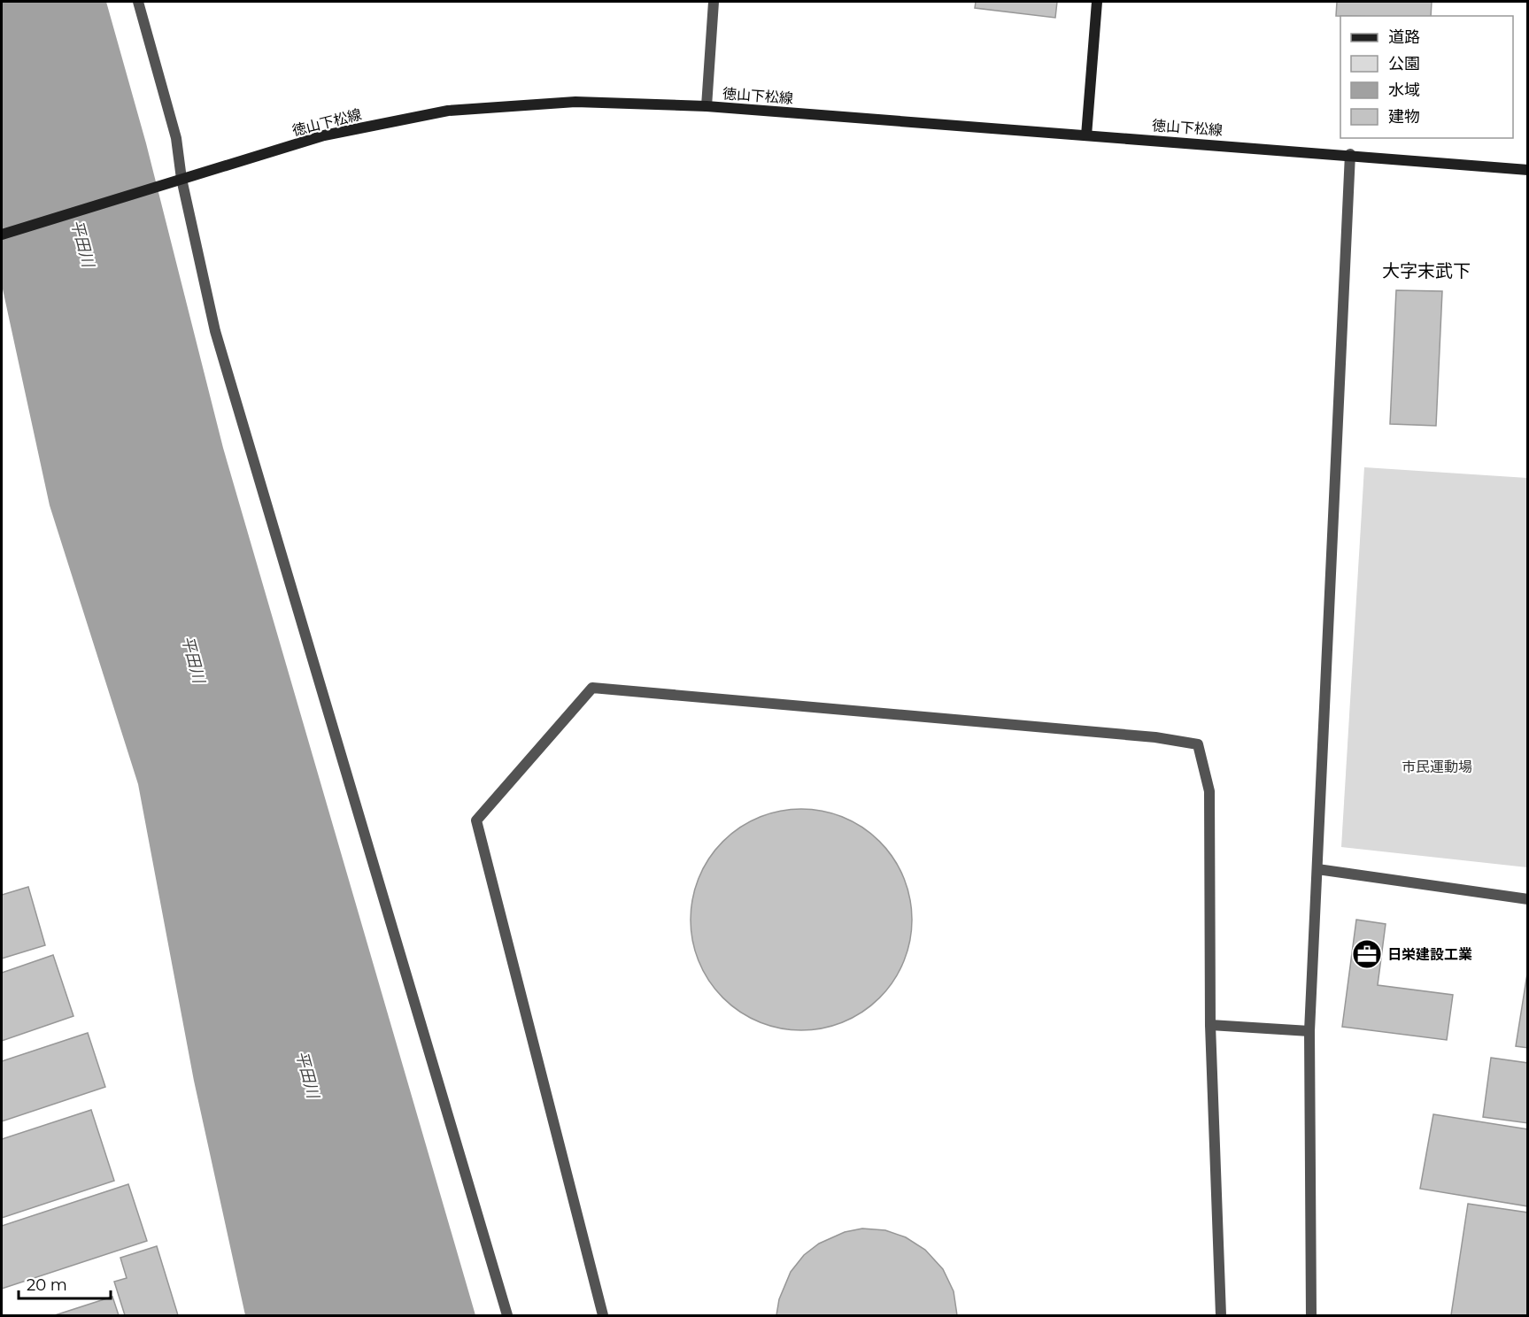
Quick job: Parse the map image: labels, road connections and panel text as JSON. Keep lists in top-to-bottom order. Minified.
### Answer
{"streets":{"main road":["徳山下松線"]},"districts":["大字末武下"],"water":["平田川"],"parks":["市民運動場"],"places":{"office":["日栄建設工業"]},"legend":["道路","公園","水域","建物"],"scale_bar":"20 m"}
